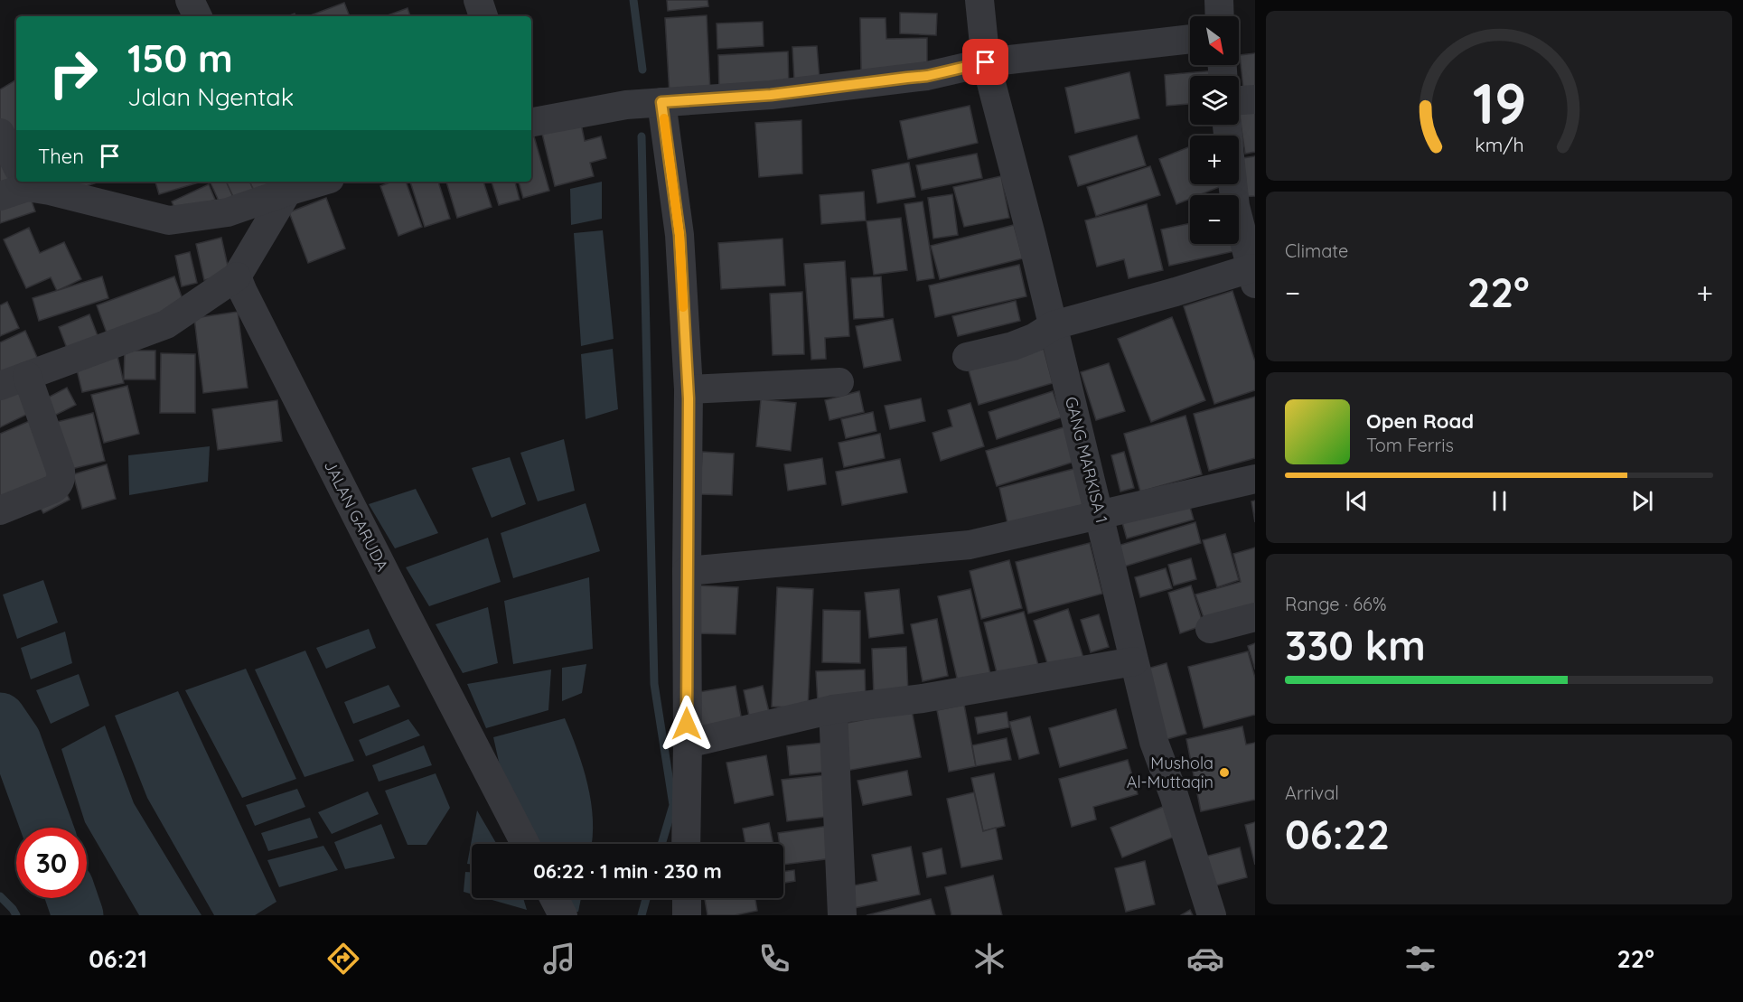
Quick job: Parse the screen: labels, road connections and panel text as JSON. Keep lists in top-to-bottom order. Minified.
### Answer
{"streets":{"street":["GANG MARKISA 1","JALAN GARUDA"]},"places":["Mushola Al-Muttaqin"],"north":"bottom right","page":{"map_buttons":["+","−"],"turn":["150 m","Jalan Ngentak"],"then":"Then","tile":["Climate",["Range · 66%","330 km"],["Arrival","06:22"]],"heat":["−","22°","+"],"song":["Open Road","Tom Ferris"],"limit":"30","trip":"06:22 · 1 min · 230 m","tabs":["06:21","22°"],"gauge":["19","km/h"]}}
